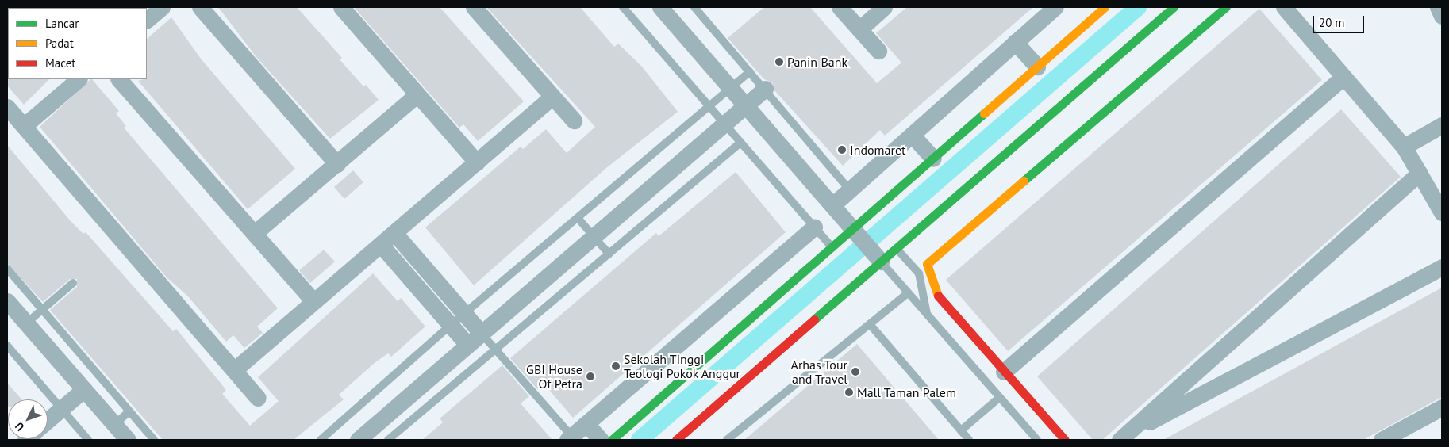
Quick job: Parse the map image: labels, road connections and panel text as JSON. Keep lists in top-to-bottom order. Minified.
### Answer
{"places":["Panin Bank","Indomaret","Sekolah Tinggi Teologi Pokok Anggur","Arhas Tour and Travel","GBI House Of Petra","Mall Taman Palem"],"legend":["Lancar","Padat","Macet"],"scale_bar":"20 m","north":"bottom left"}
